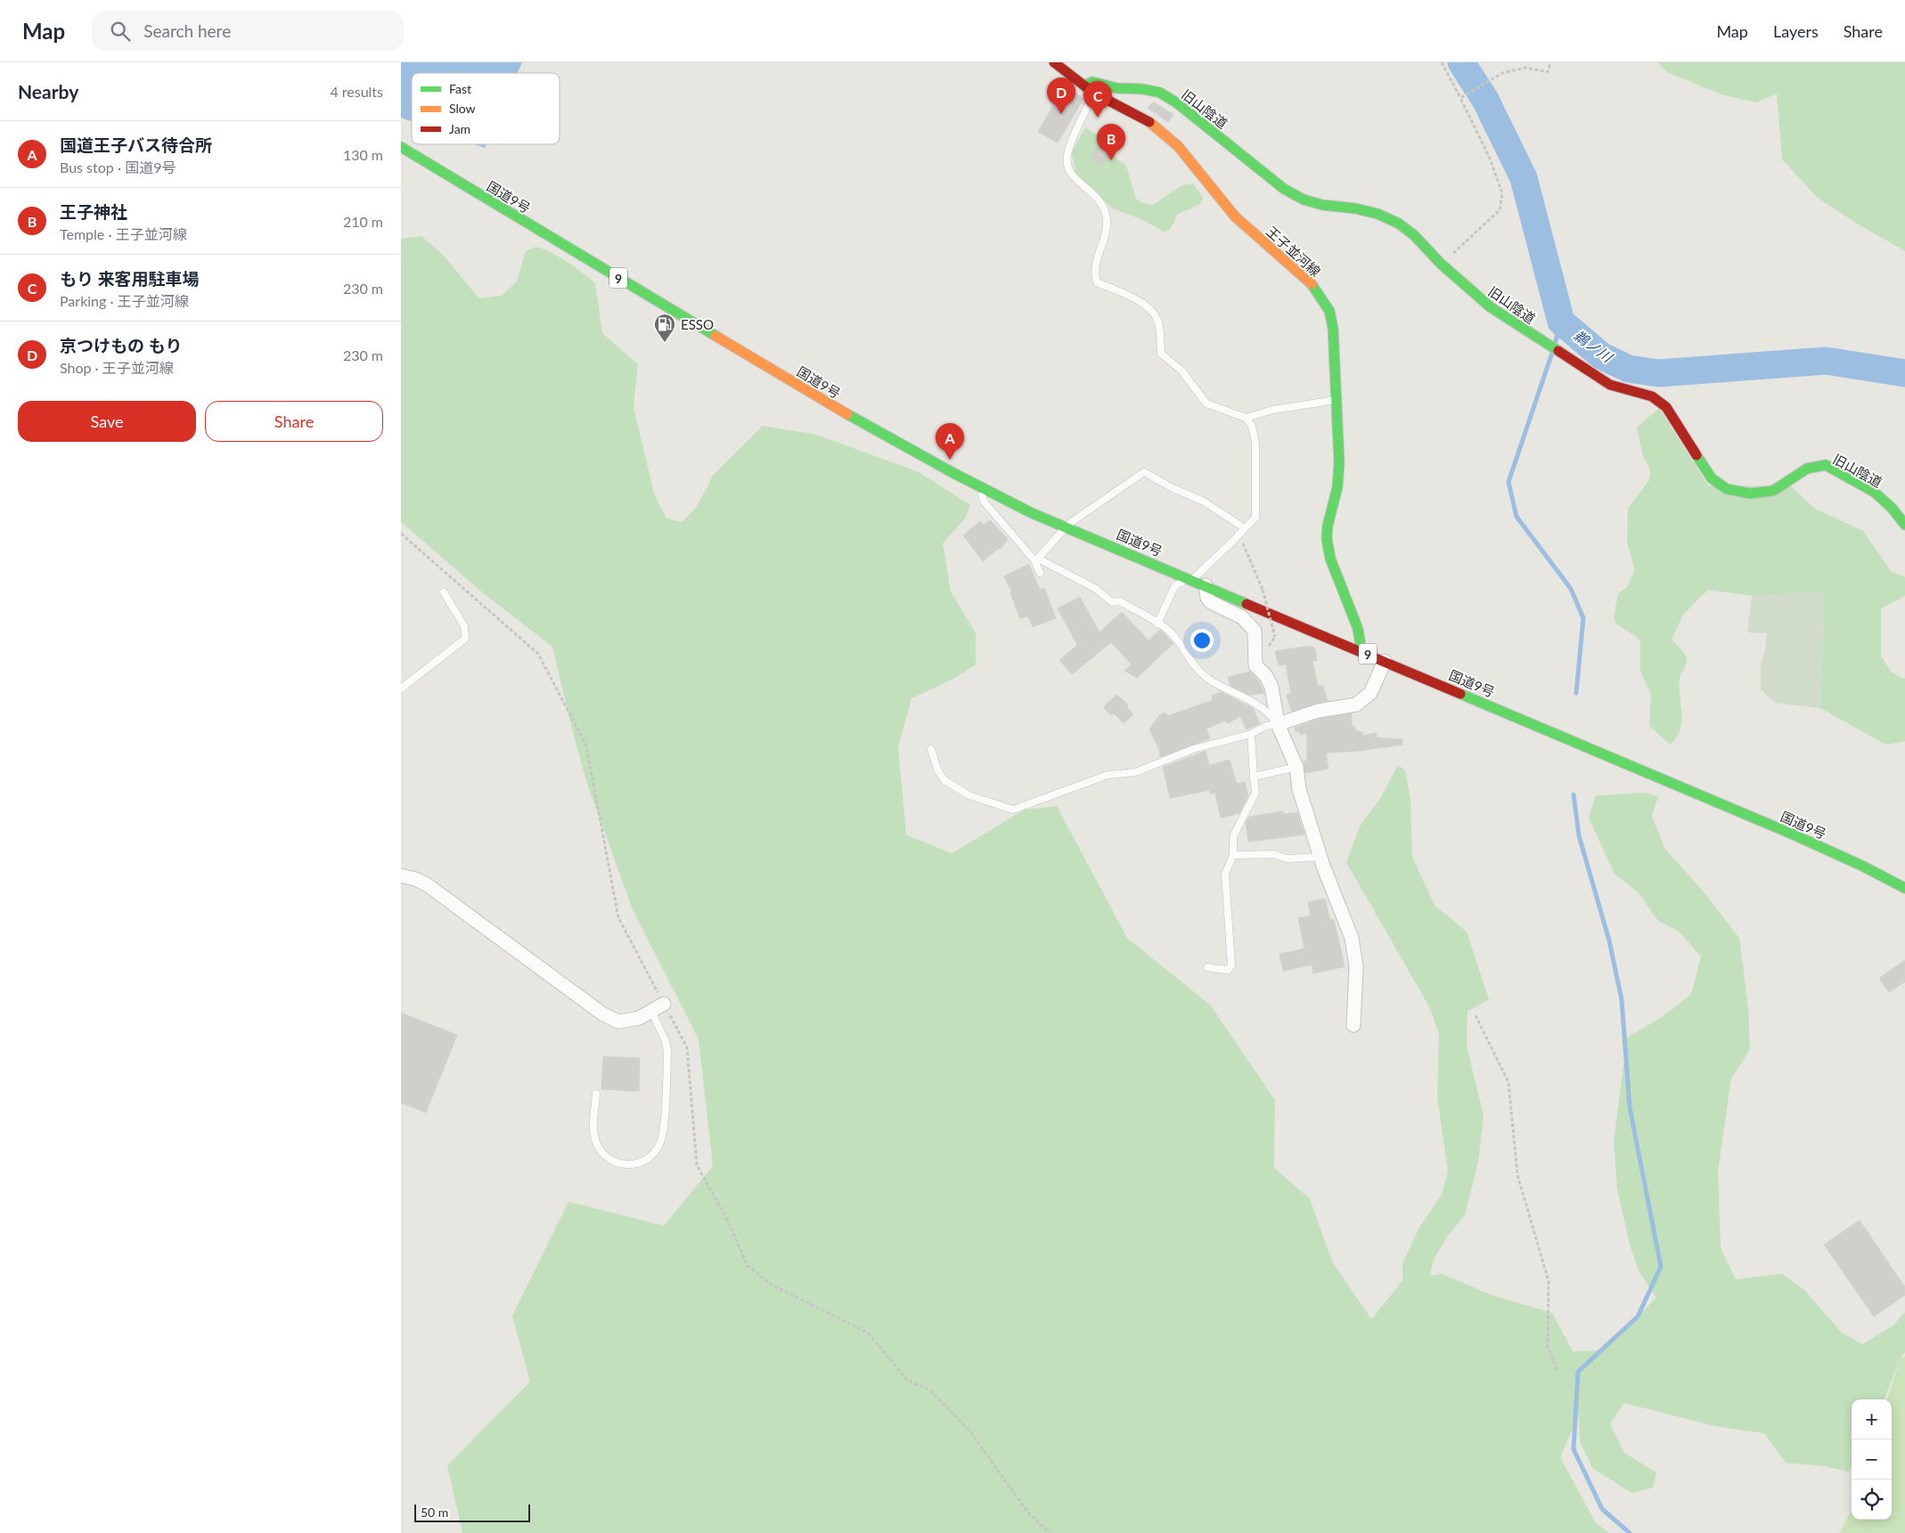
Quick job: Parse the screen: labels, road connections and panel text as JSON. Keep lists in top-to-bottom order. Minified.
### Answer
{"streets":{"main road":["旧山陰道","国道9号","王子並河線","9"]},"crossings":[["旧山陰道","王子並河線"],["国道9号","王子並河線"]],"water":["鵜ノ川"],"places":{"fuel station":["ESSO"]},"legend":["Fast","Slow","Jam"],"scale_bar":"50 m","page":{"header":"Map","search":"Search here","nav":["Map","Layers","Share"],"heading":["Nearby","4 results"],"pins":["D","C","B","A"],"list":[{"mark":"A","name":"国道王子バス待合所","note":"Bus stop · 国道9号","value":"130 m"},{"mark":"B","name":"王子神社","note":"Temple · 王子並河線","value":"210 m"},{"mark":"C","name":"もり 来客用駐車場","note":"Parking · 王子並河線","value":"230 m"},{"mark":"D","name":"京つけもの もり","note":"Shop · 王子並河線","value":"230 m"}],"buttons":["Save","Share"],"map_buttons":["+","−"],"scale":"50 m"}}
